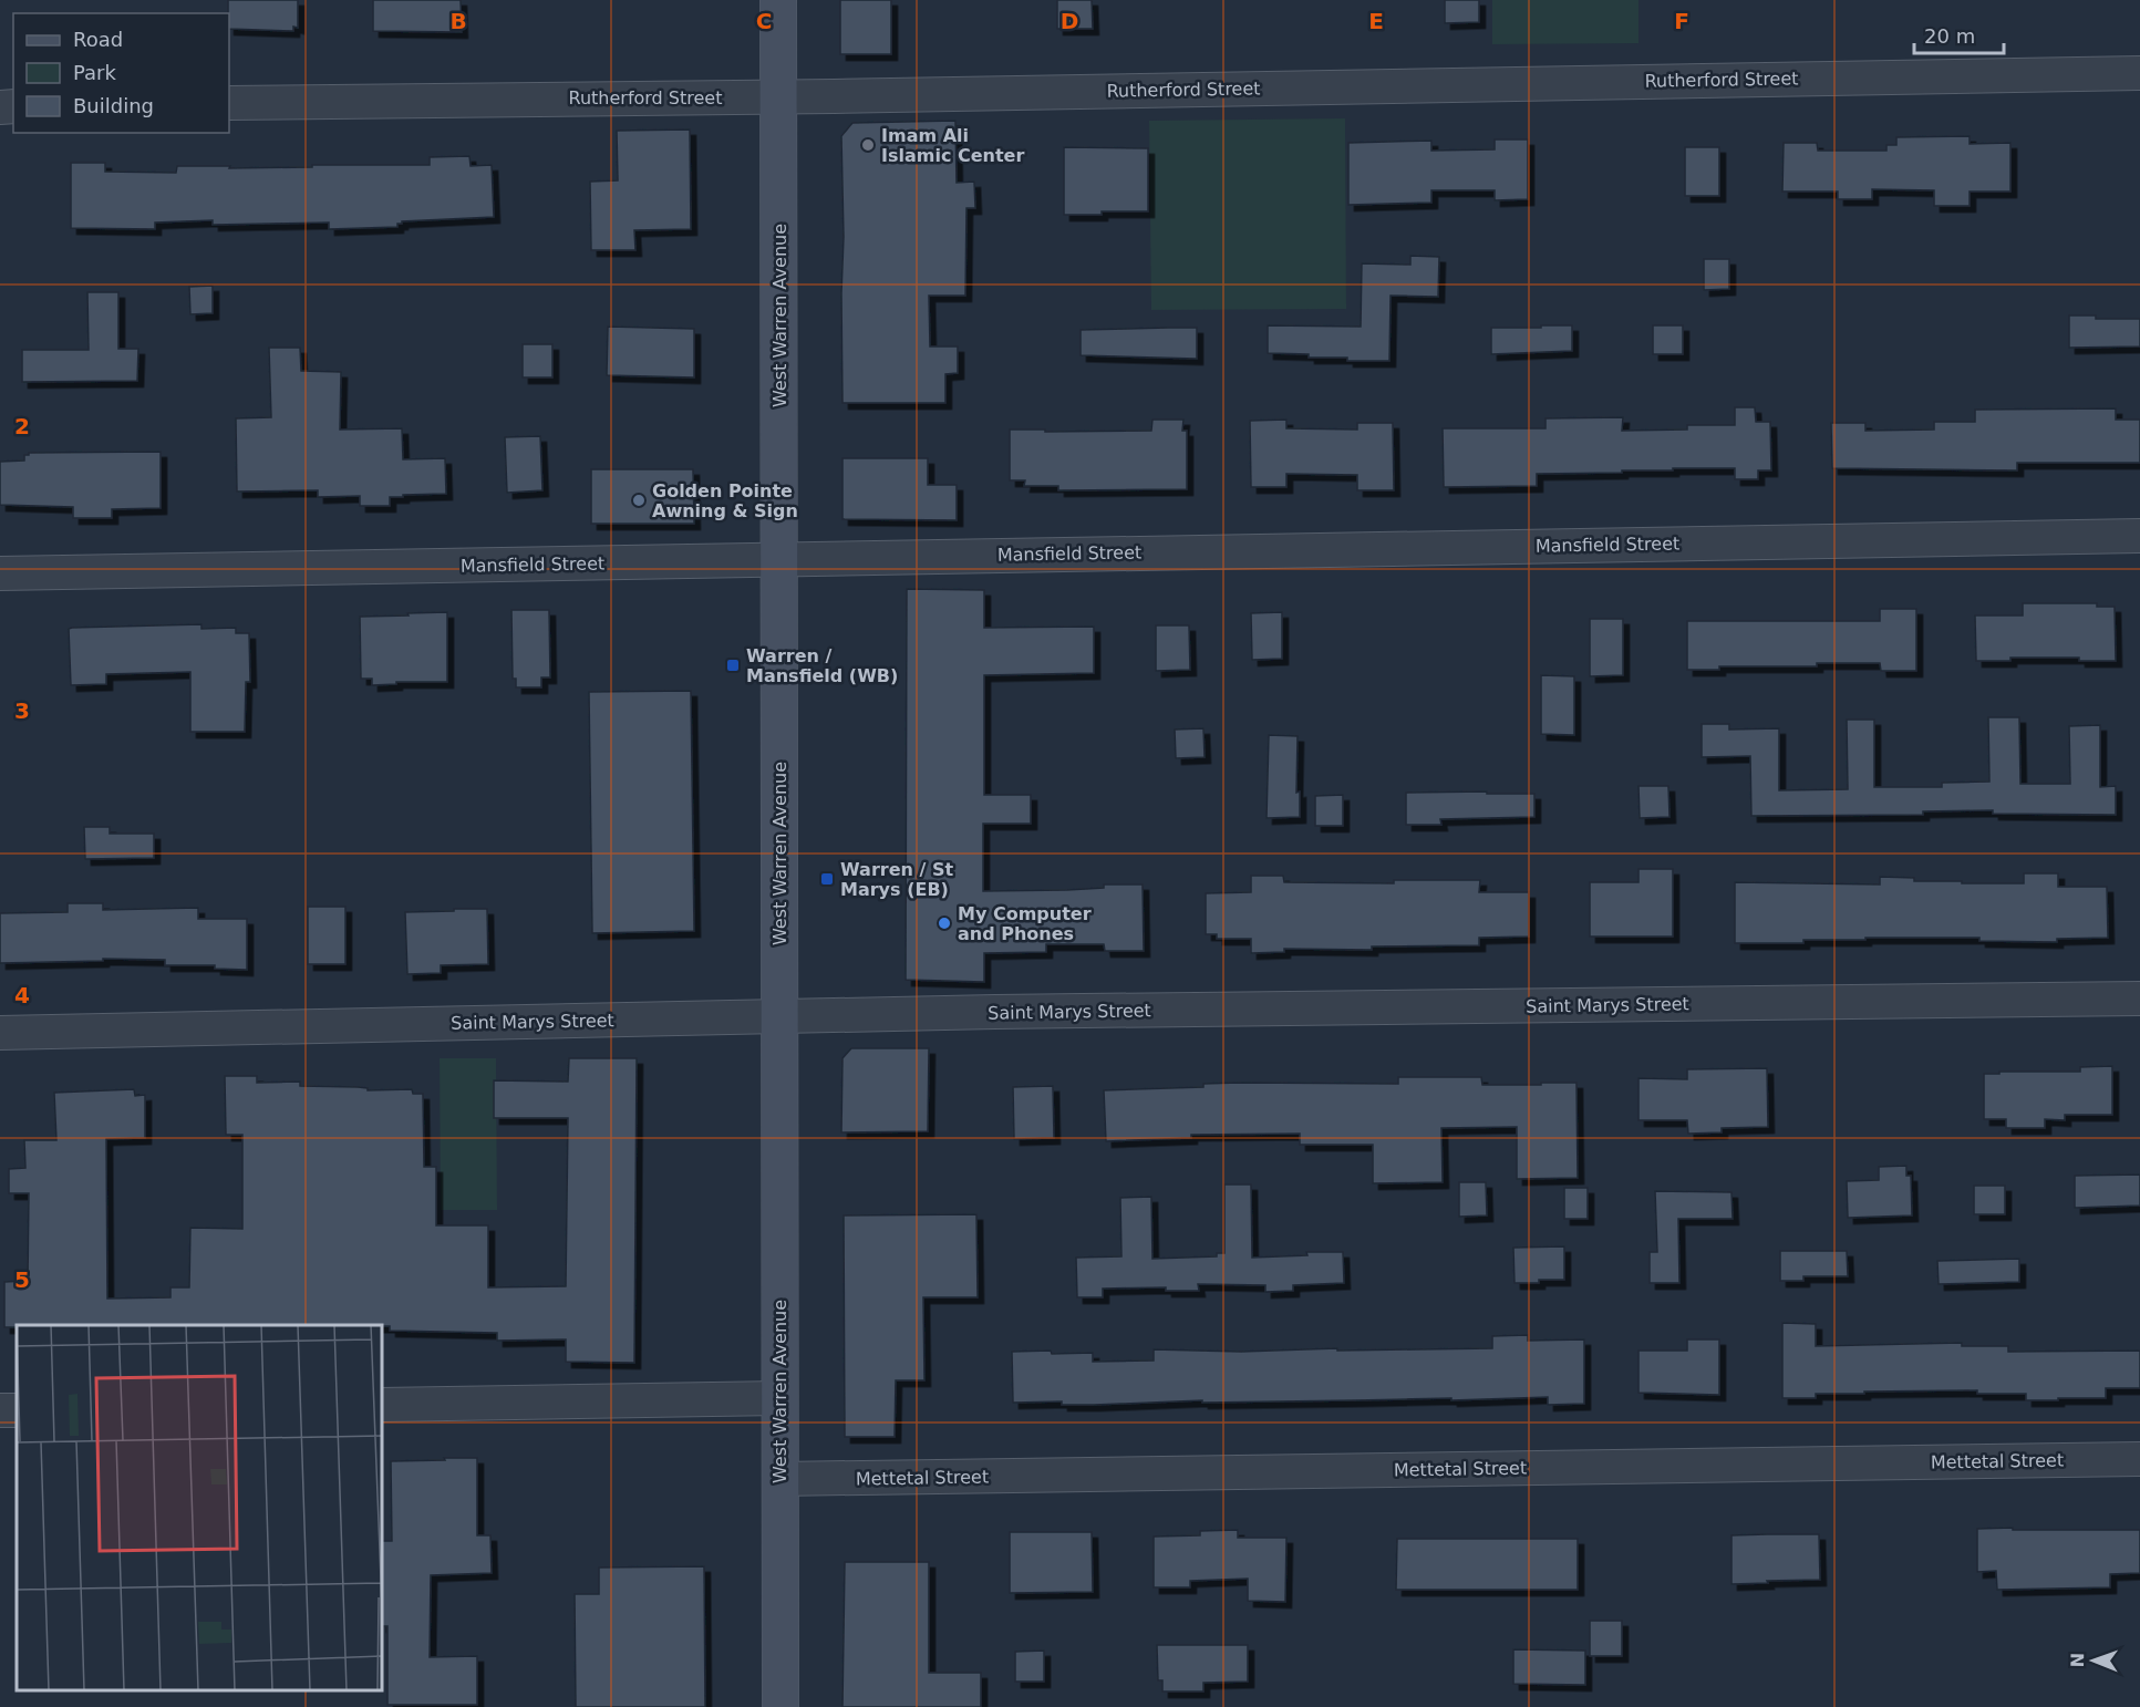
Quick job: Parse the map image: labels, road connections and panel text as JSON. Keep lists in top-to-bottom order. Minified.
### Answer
{"streets":{"main road":["West Warren Avenue"],"street":["Rutherford Street","Mansfield Street","Saint Marys Street","Mettetal Street"]},"crossings":[["Rutherford Street","West Warren Avenue"],["West Warren Avenue","Mansfield Street"],["West Warren Avenue","Saint Marys Street"],["West Warren Avenue","Mettetal Street"]],"places":{"other":["Imam Ali Islamic Center","Golden Pointe Awning & Sign","My Computer and Phones"],"transit":["Warren / Mansfield (WB)","Warren / St Marys (EB)"]},"legend":["Road","Park","Building"],"scale_bar":"20 m","north":"left","grid":{"columns":["B","C","D","E","F"],"rows":["2","3","4","5"]}}
